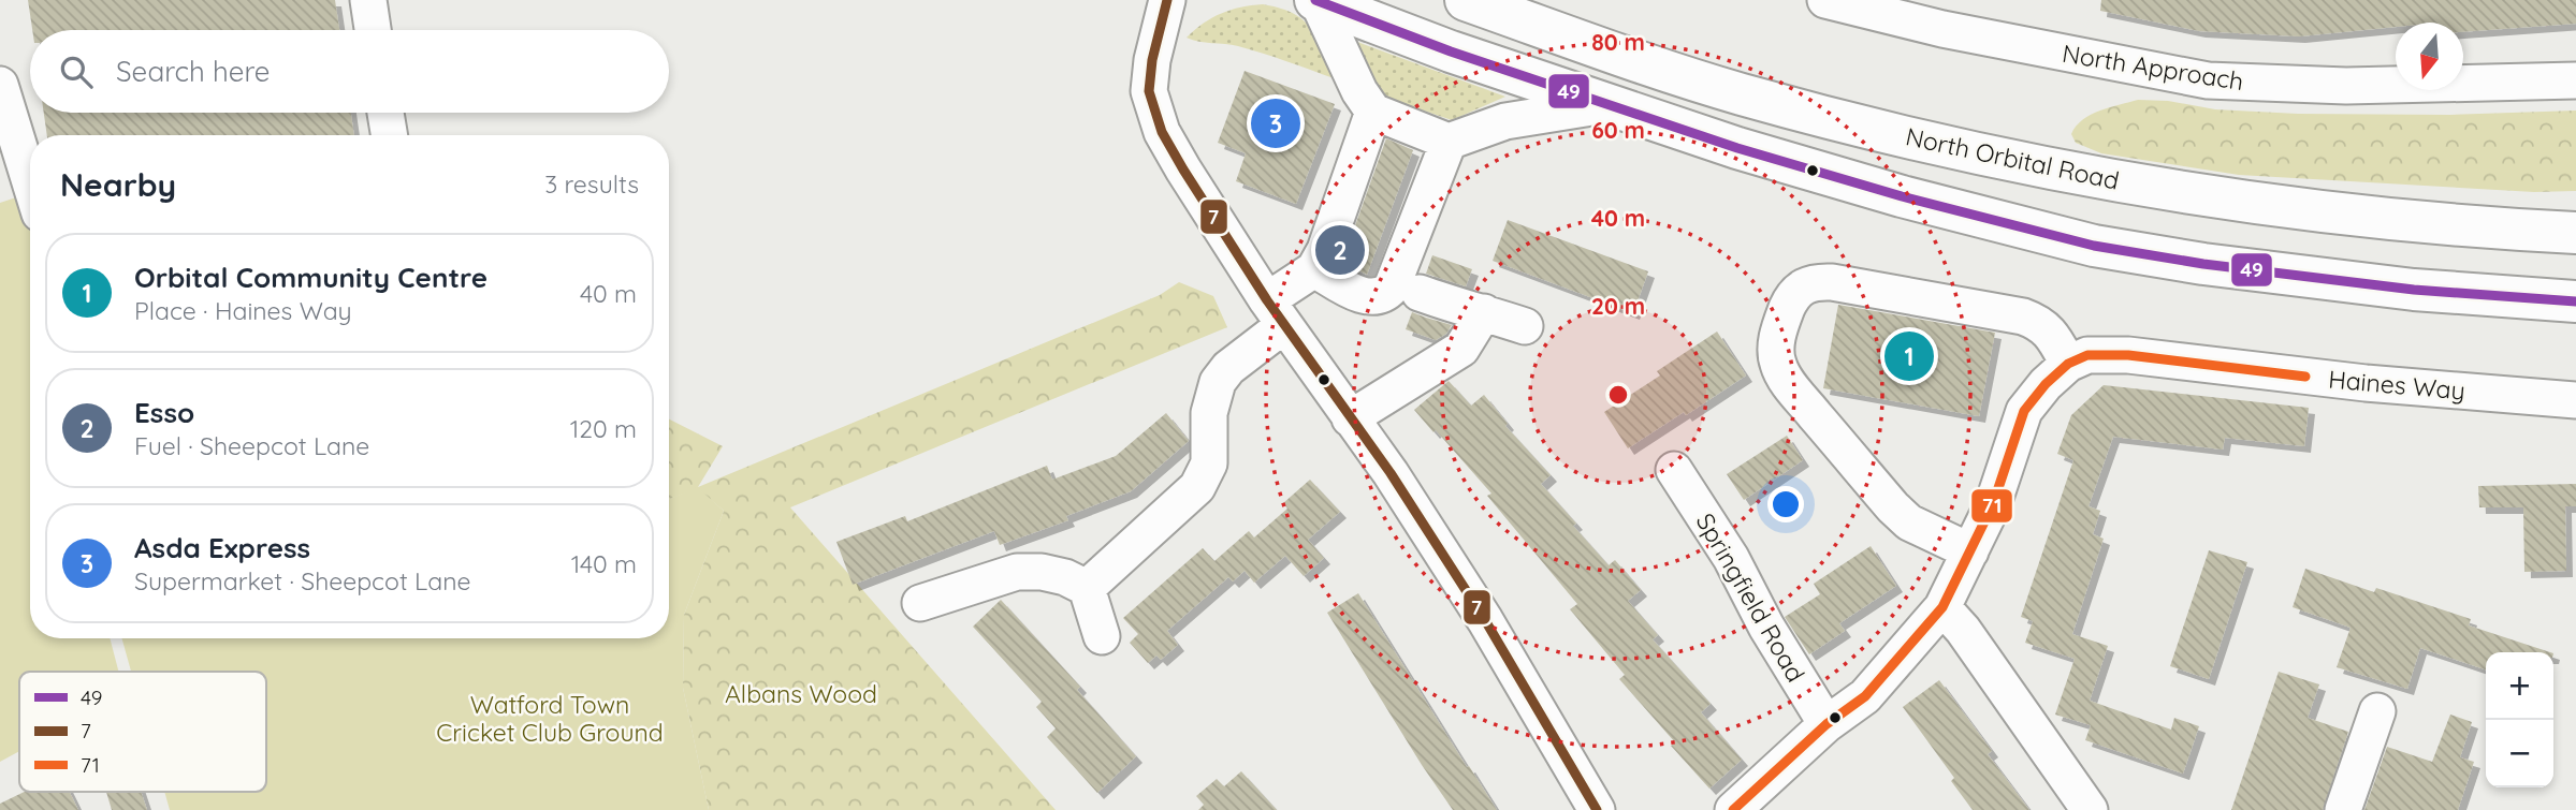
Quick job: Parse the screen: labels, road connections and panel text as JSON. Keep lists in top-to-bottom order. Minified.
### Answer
{"streets":{"highway":["North Orbital Road"],"street":["North Approach","Haines Way","Springfield Road"]},"parks":["Albans Wood","Watford Town Cricket Club Ground"],"lines":["transit line 49","transit line 7","transit line 71"],"legend":["49","7","71"],"north":"bottom","page":{"search":"Search here","pins":["3","2","1"],"heading":["Nearby","3 results"],"list":[{"mark":"1","name":"Orbital Community Centre","note":"Place · Haines Way","value":"40 m"},{"mark":"2","name":"Esso","note":"Fuel · Sheepcot Lane","value":"120 m"},{"mark":"3","name":"Asda Express","note":"Supermarket · Sheepcot Lane","value":"140 m"}],"map_buttons":["+","−"]},"rings":["80 m","60 m","40 m","20 m"]}
